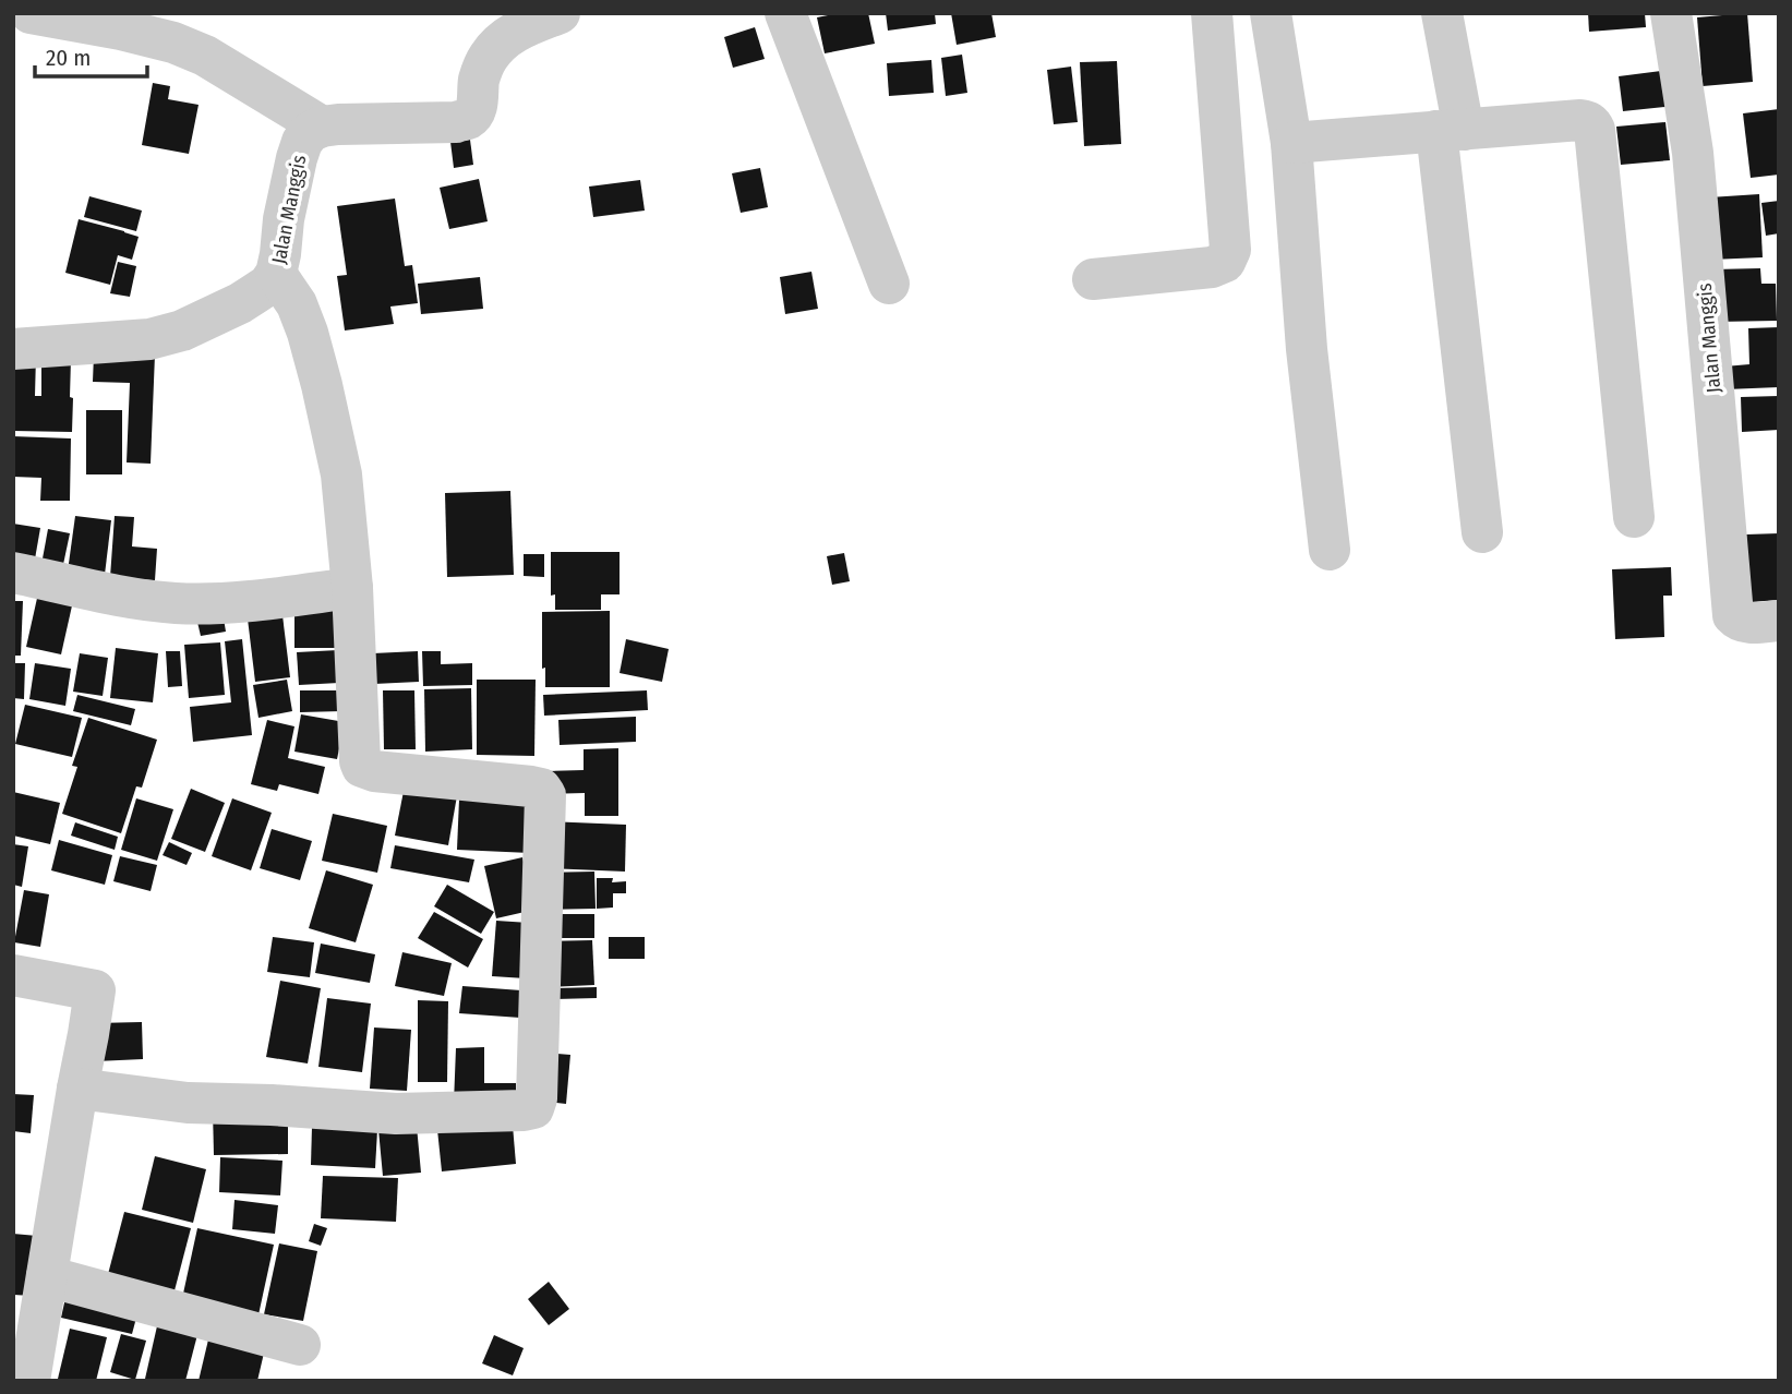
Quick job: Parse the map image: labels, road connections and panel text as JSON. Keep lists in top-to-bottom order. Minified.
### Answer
{"streets":{"street":["Jalan Manggis"]},"scale_bar":"20 m"}
